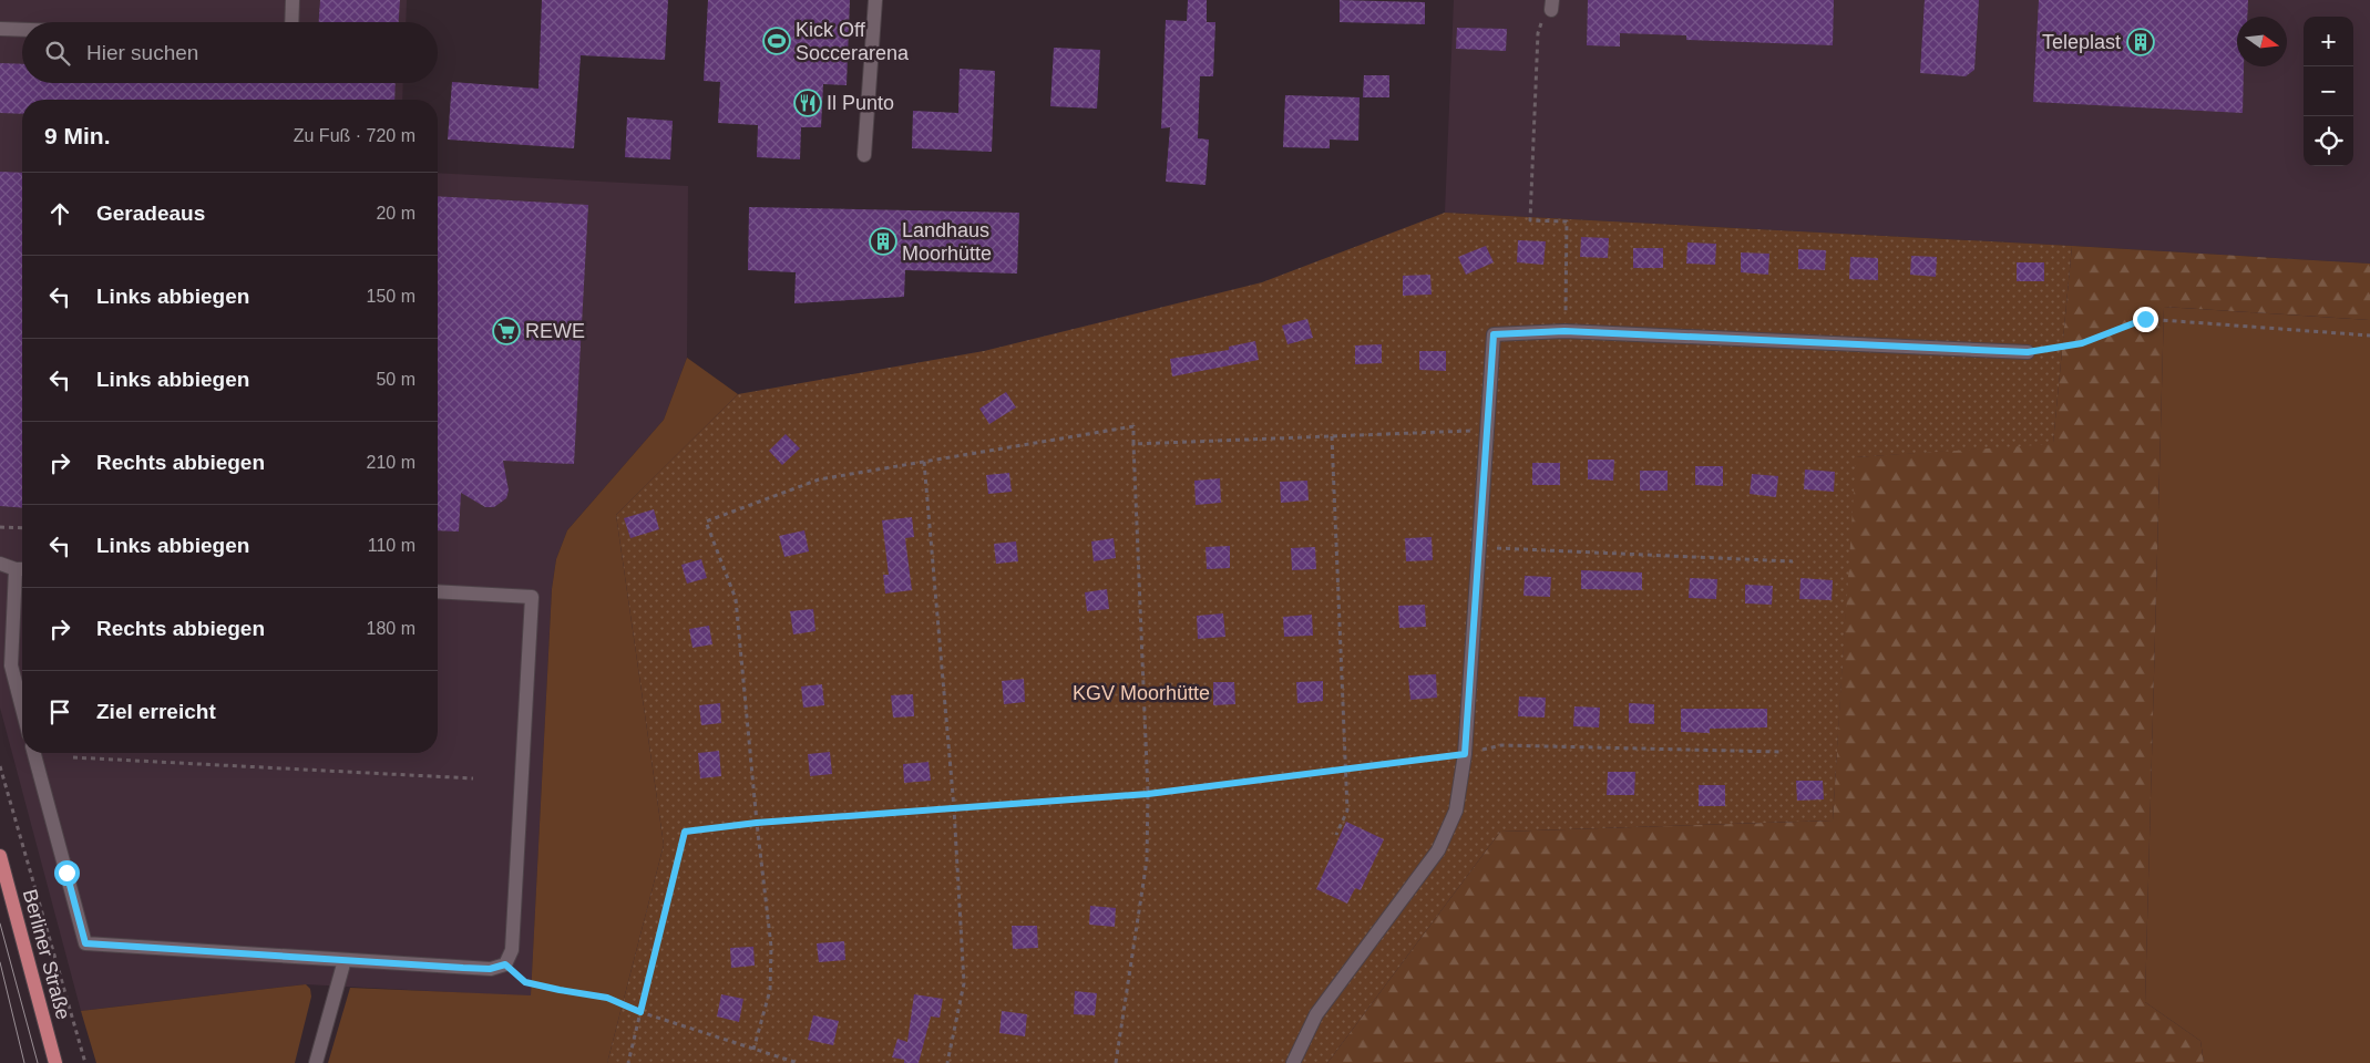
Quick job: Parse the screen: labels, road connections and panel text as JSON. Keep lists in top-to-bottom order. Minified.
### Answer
{"streets":{"main road":["Berliner Straße"]},"parks":["KGV Moorhütte"],"places":{"sports":["Kick Off Soccerarena"],"building":["Teleplast","Landhaus Moorhütte"],"restaurant":["Il Punto"],"supermarket":["REWE"]},"north":"right","page":{"map_buttons":["+","−"],"search":"Hier suchen","heading":["9 Min.","Zu Fuß · 720 m"],"list":[["Geradeaus","20 m"],["Links abbiegen","150 m"],["Links abbiegen","50 m"],["Rechts abbiegen","210 m"],["Links abbiegen","110 m"],["Rechts abbiegen","180 m"],"Ziel erreicht"]}}
